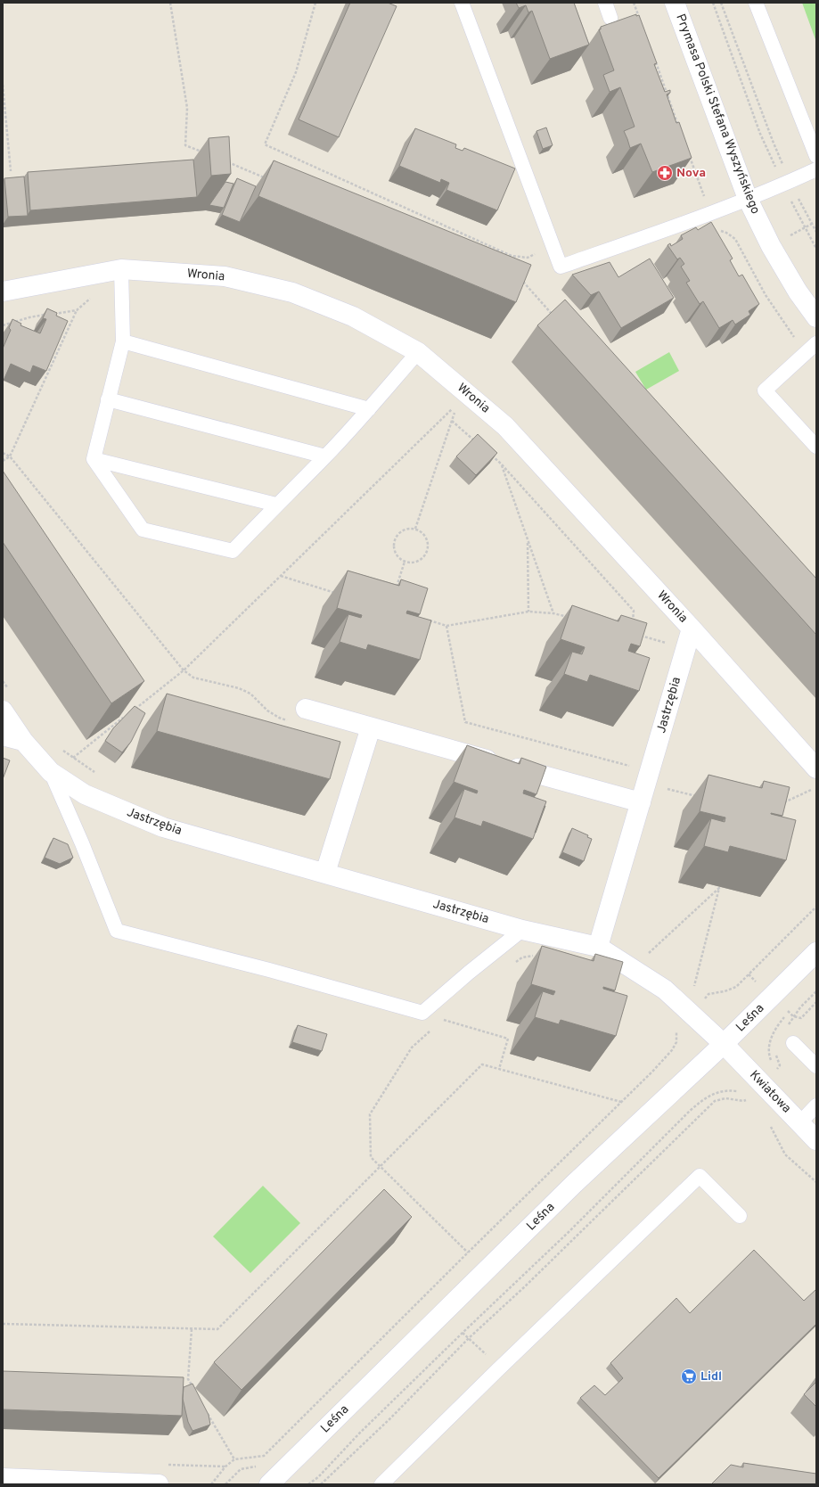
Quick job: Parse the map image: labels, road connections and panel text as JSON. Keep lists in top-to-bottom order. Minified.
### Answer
{"streets":{"street":["Prymasa Polski Stefana Wyszyńskiego","Wronia","Jastrzębia","Leśna","Kwiatowa"]},"crossings":[["Wronia","Jastrzębia"],["Jastrzębia","Leśna"],["Jastrzębia","Kwiatowa"],["Leśna","Kwiatowa"]],"places":{"pharmacy":["Nova"],"supermarket":["Lidl"]}}
